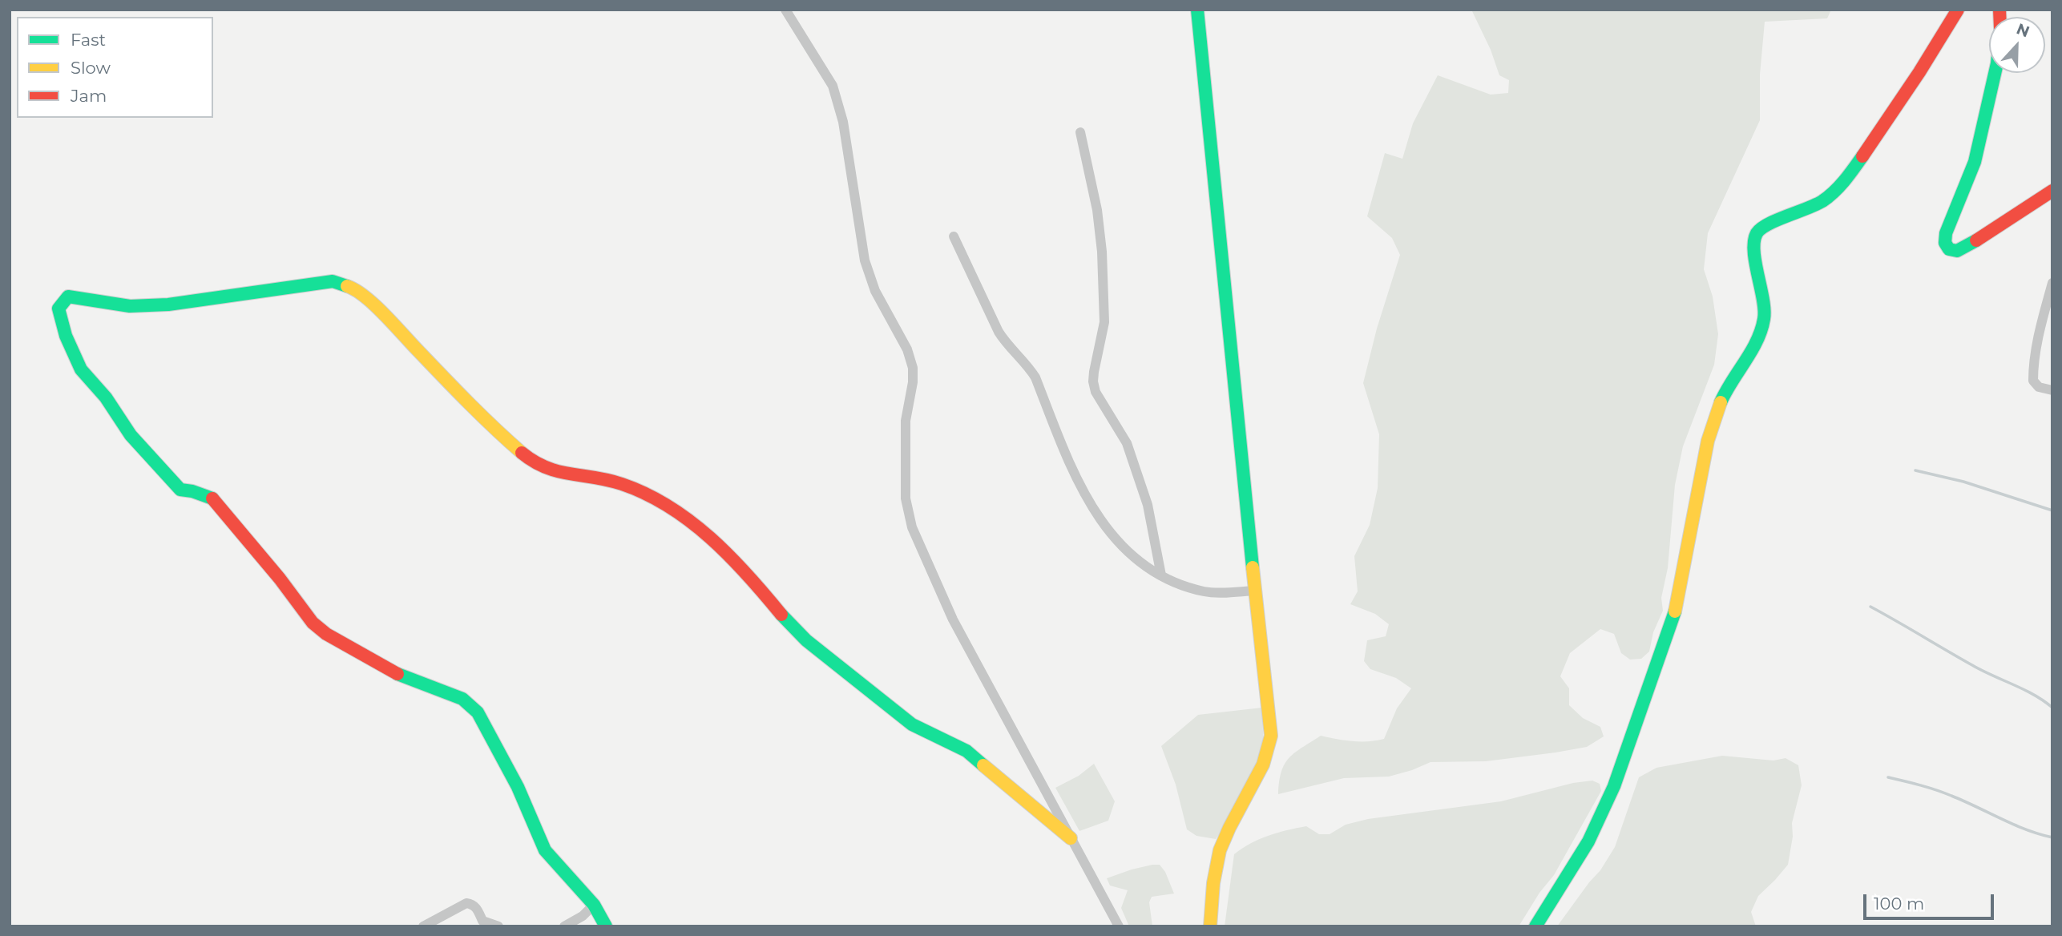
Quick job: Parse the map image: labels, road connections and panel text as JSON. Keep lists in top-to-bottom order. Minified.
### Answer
{"legend":["Fast","Slow","Jam"],"scale_bar":"100 m","north":"top"}
